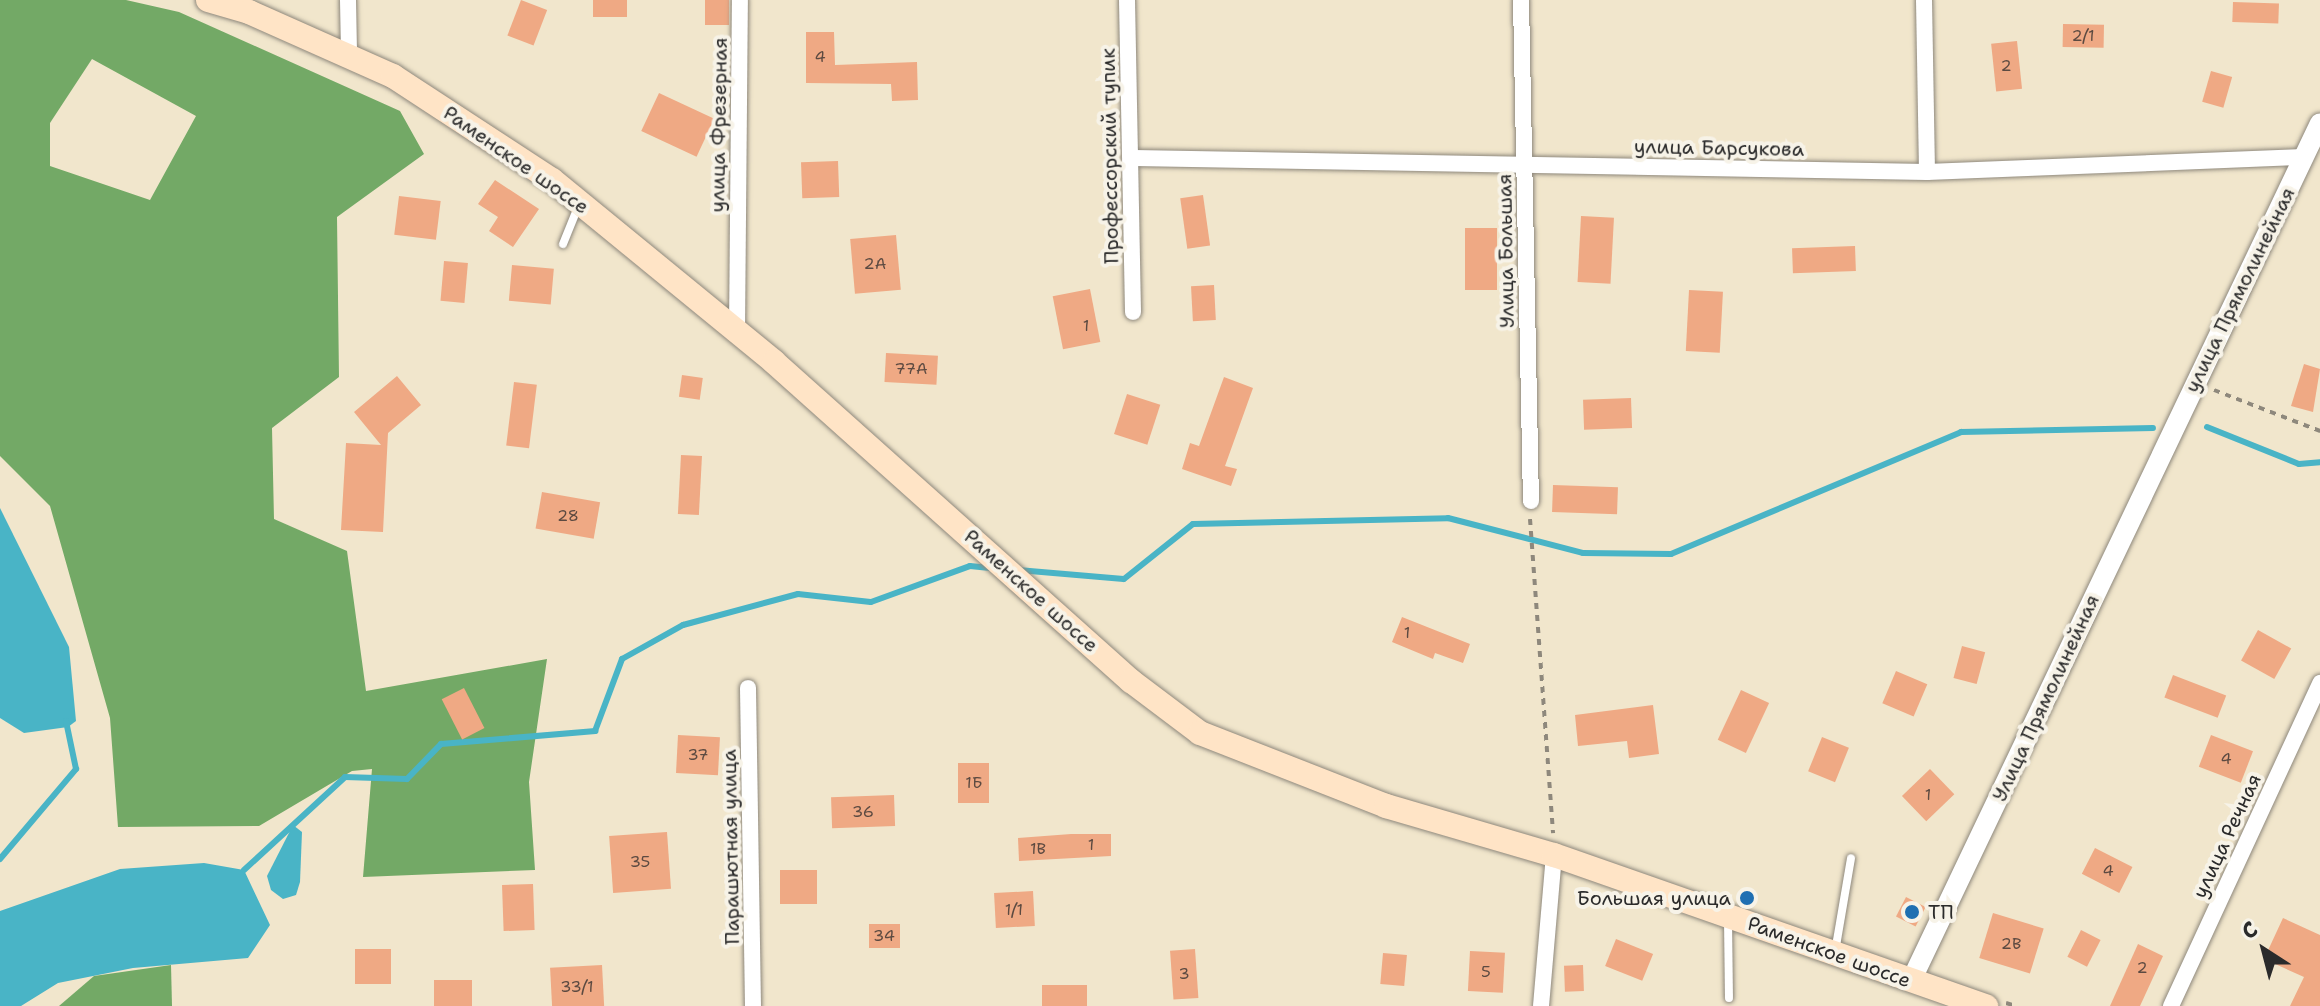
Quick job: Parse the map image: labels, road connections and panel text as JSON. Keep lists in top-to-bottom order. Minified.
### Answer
{"streets":{"main road":["Раменское шоссе"],"street":["улица Фрезерная","улица Барсукова","Профессорский тупик","Улица Большая","улица Прямолинейная","Улица Прямолинейная","улица Речная","Парашютная улица"]},"crossings":[["улица Фрезерная","Раменское шоссе"],["улица Барсукова","Профессорский тупик"],["улица Барсукова","Улица Большая"],["улица Барсукова","улица Прямолинейная"],["Раменское шоссе","Улица Прямолинейная"],["улица Прямолинейная","Улица Прямолинейная"]],"places":["Большая улица","ТП"],"house_numbers":["2/1","4","2","2А","1","77А","28","1","37","4","1Б","1","36","1","1В","35","4","1/1","34","2В","2","5","3","33/1"],"north":"top left"}
